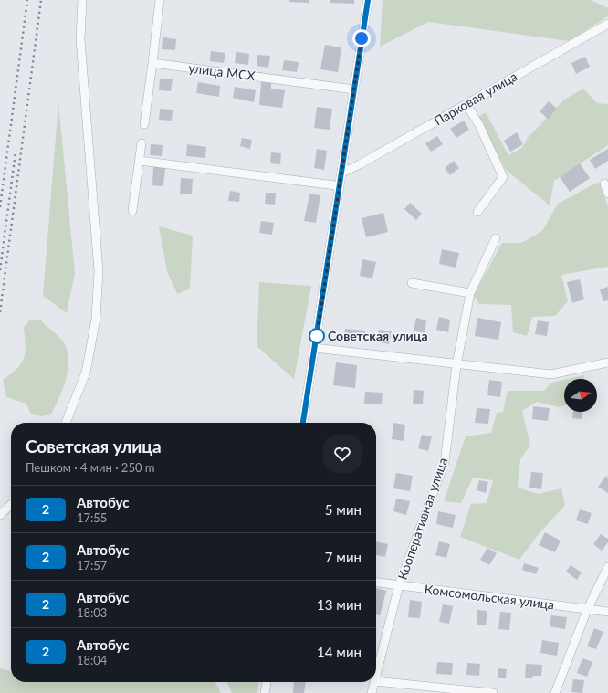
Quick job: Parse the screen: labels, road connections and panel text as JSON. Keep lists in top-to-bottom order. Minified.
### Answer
{"streets":{"street":["улица МСХ","Парковая улица","Кооперативная улица","Комсомольская улица"]},"crossings":[["Кооперативная улица","Комсомольская улица"]],"places":["Советская улица"],"lines":["bus line 2"],"north":"right","page":{"heading":["Советская улица","Пешком · 4 мин · 250 m"],"list":[{"mark":"2","name":"Автобус","note":"17:55","value":"5 мин"},{"mark":"2","name":"Автобус","note":"17:57","value":"7 мин"},{"mark":"2","name":"Автобус","note":"18:03","value":"13 мин"},{"mark":"2","name":"Автобус","note":"18:04","value":"14 мин"}]}}
